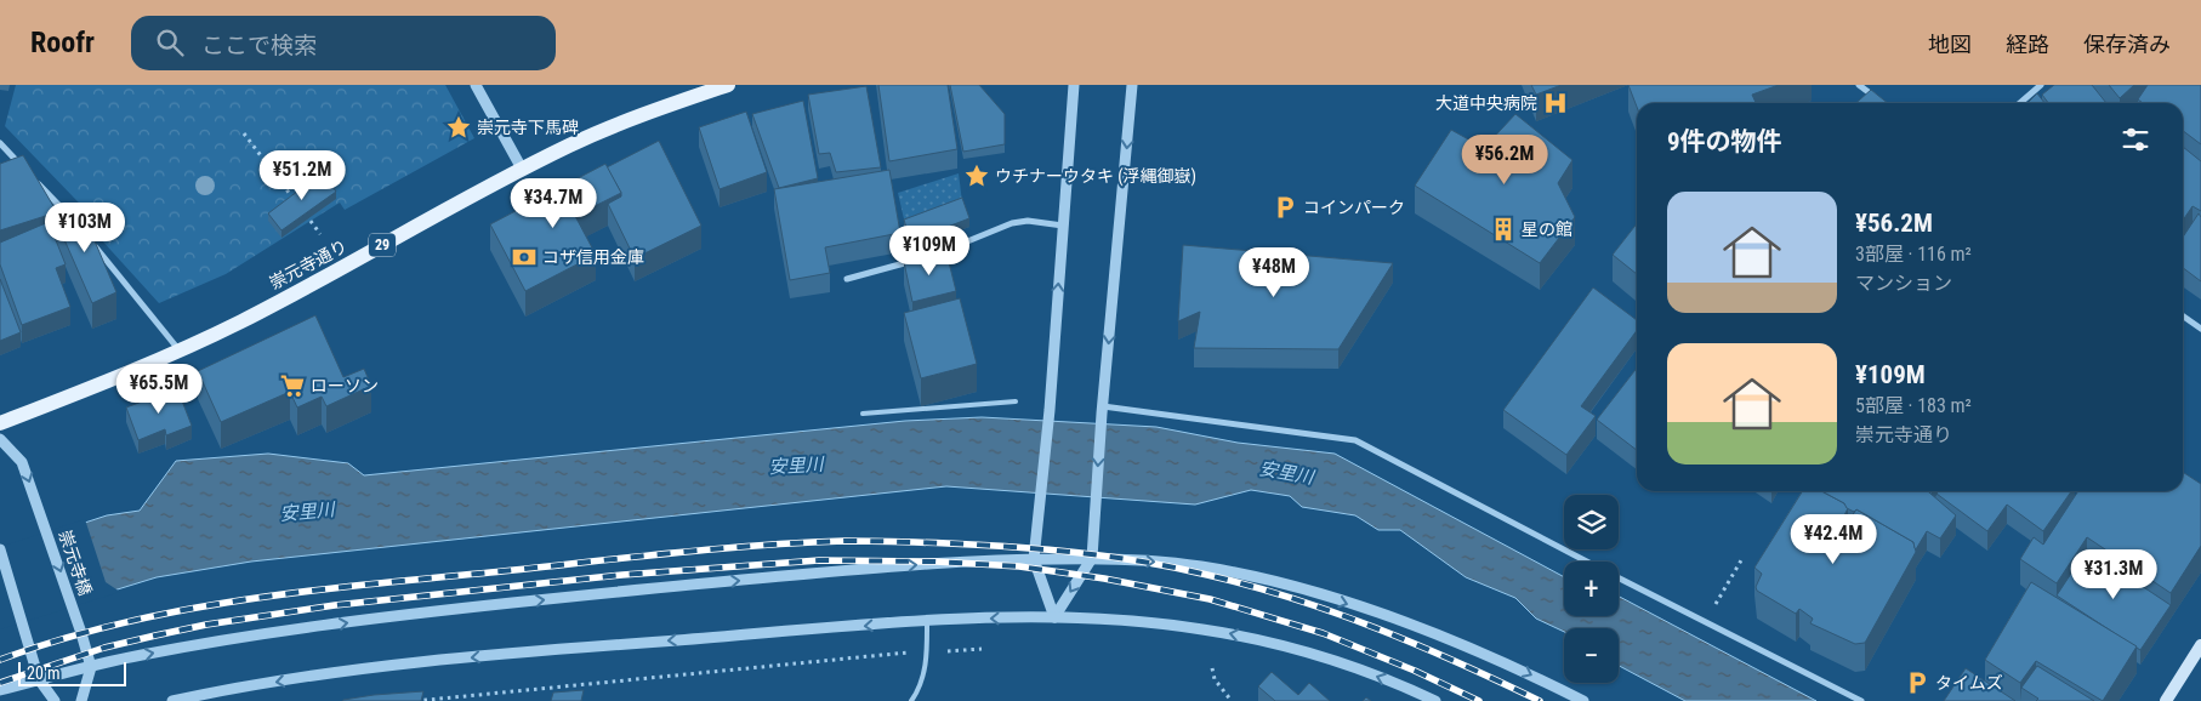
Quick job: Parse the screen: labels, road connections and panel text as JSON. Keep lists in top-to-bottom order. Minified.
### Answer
{"streets":{"main road":["29","崇元寺通り"],"street":["崇元寺橋"]},"water":["安里川"],"places":{"hospital":["大道中央病院"],"place":["崇元寺下馬碑","ウチナーウタキ (浮縄御嶽)"],"parking":["コインパーク","タイムズ"],"building":["星の館"],"bank":["コザ信用金庫"],"supermarket":["ローソン"]},"scale_bar":"20 m","page":{"header":"Roofr","search":"ここで検索","nav":["地図","経路","保存済み"],"heading":"9件の物件","price":["¥56.2M","¥51.2M","¥34.7M","¥103M","¥109M","¥48M","¥65.5M","¥42.4M","¥31.3M"],"list":[{"name":"¥56.2M","note":"3部屋 · 116 m² · マンション"},{"name":"¥109M","note":"5部屋 · 183 m² · 崇元寺通り"}],"map_buttons":["+","−"],"scale":"20 m"}}
